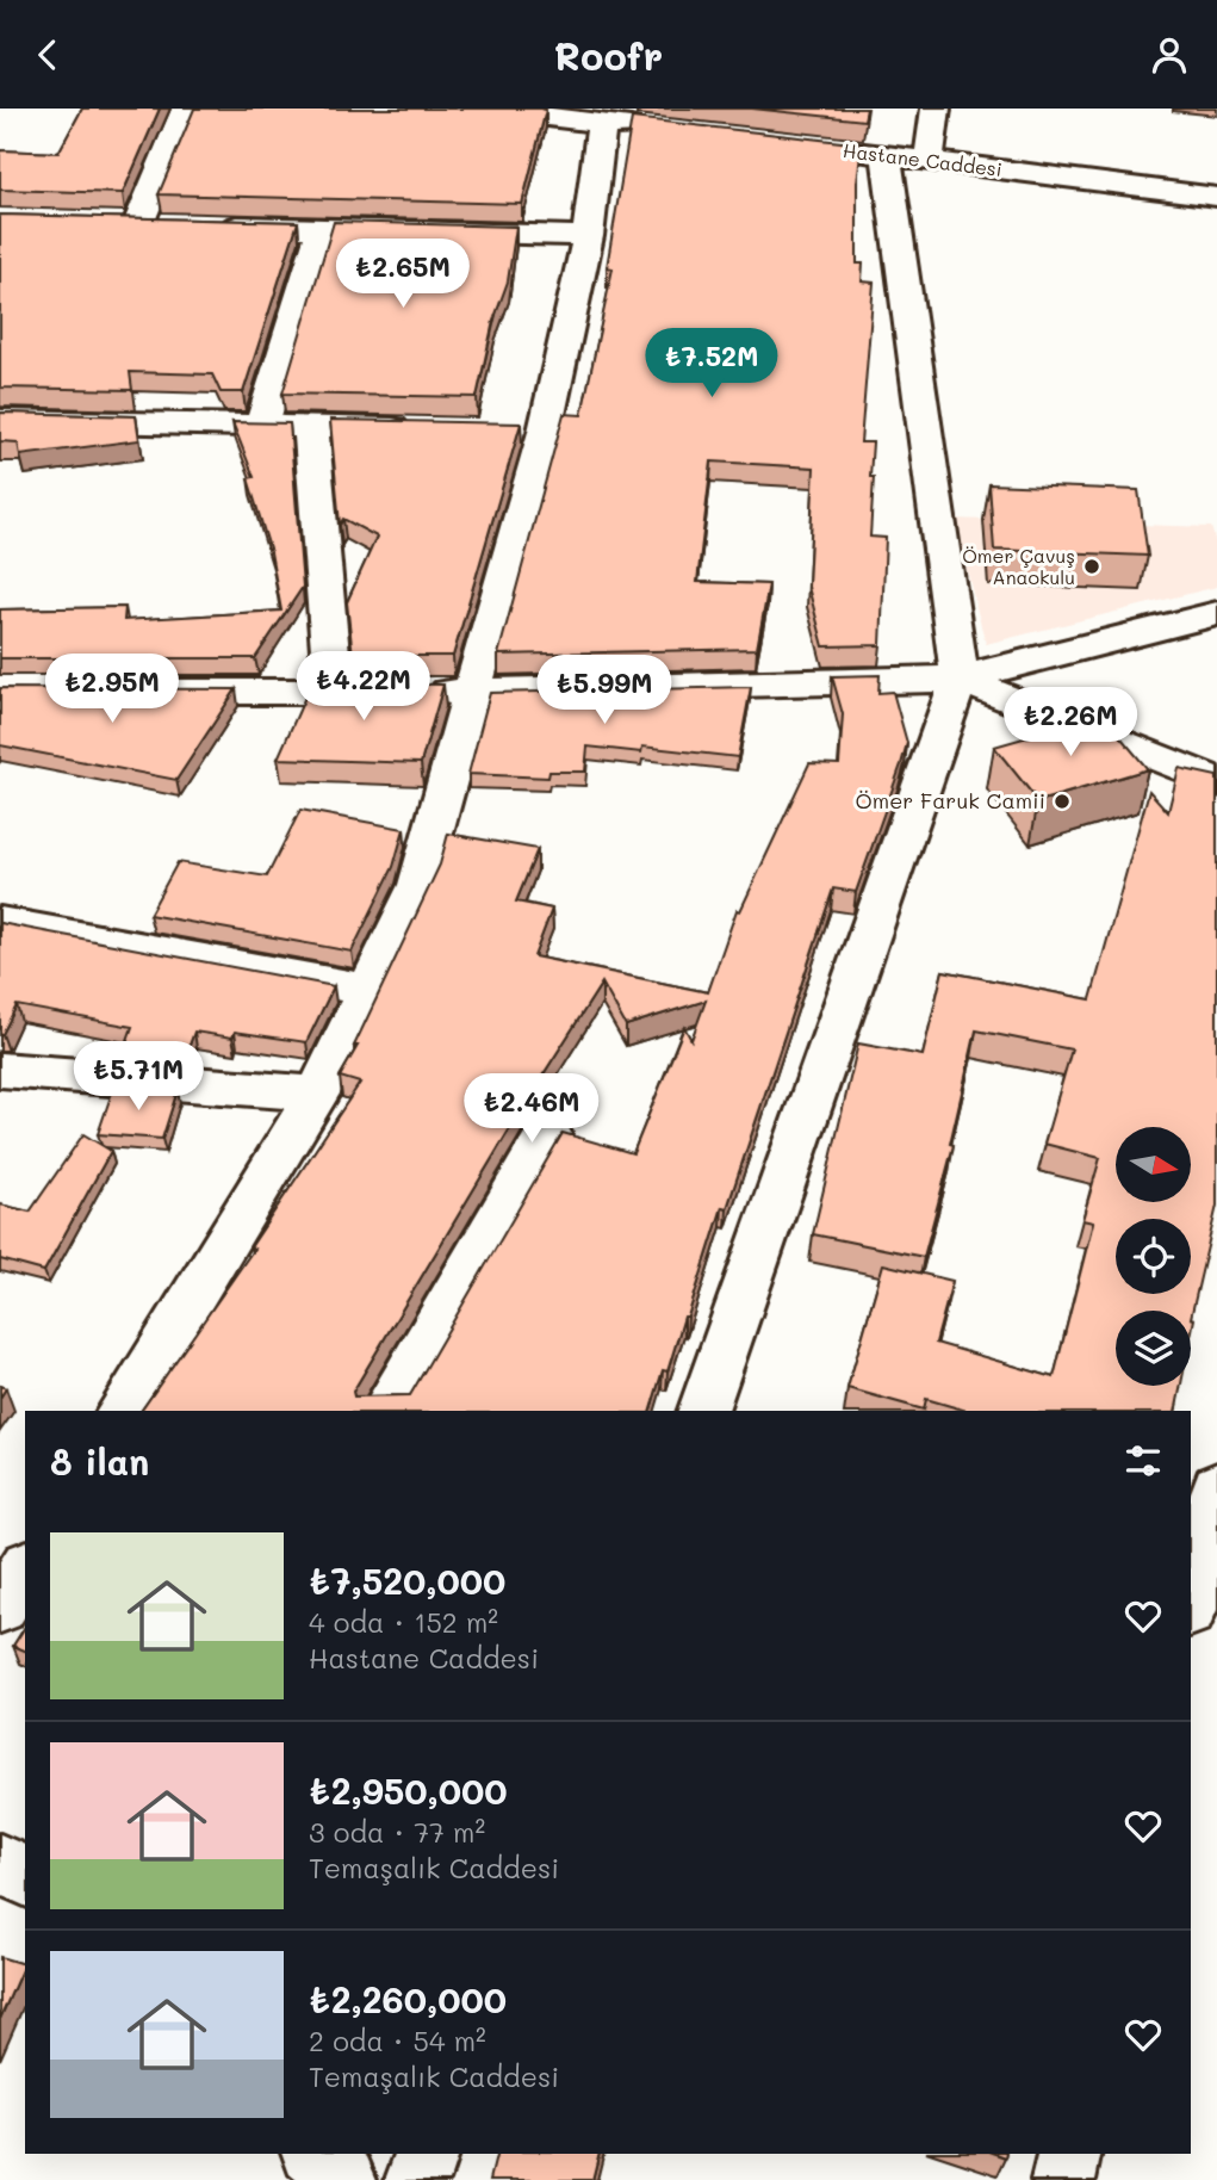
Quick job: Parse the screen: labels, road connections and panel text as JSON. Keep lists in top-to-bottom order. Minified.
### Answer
{"streets":{"street":["Hastane Caddesi"]},"places":["Ömer Çavuş Anaokulu","Ömer Faruk Camii"],"north":"right","page":{"header":"Roofr","price":["₺2.65M","₺7.52M","₺4.22M","₺2.95M","₺5.99M","₺2.26M","₺5.71M","₺2.46M"],"heading":"8 ilan","list":[{"name":"₺7,520,000","note":"4 oda · 152 m² · Hastane Caddesi"},{"name":"₺2,950,000","note":"3 oda · 77 m² · Temaşalık Caddesi"},{"name":"₺2,260,000","note":"2 oda · 54 m² · Temaşalık Caddesi"}]}}
